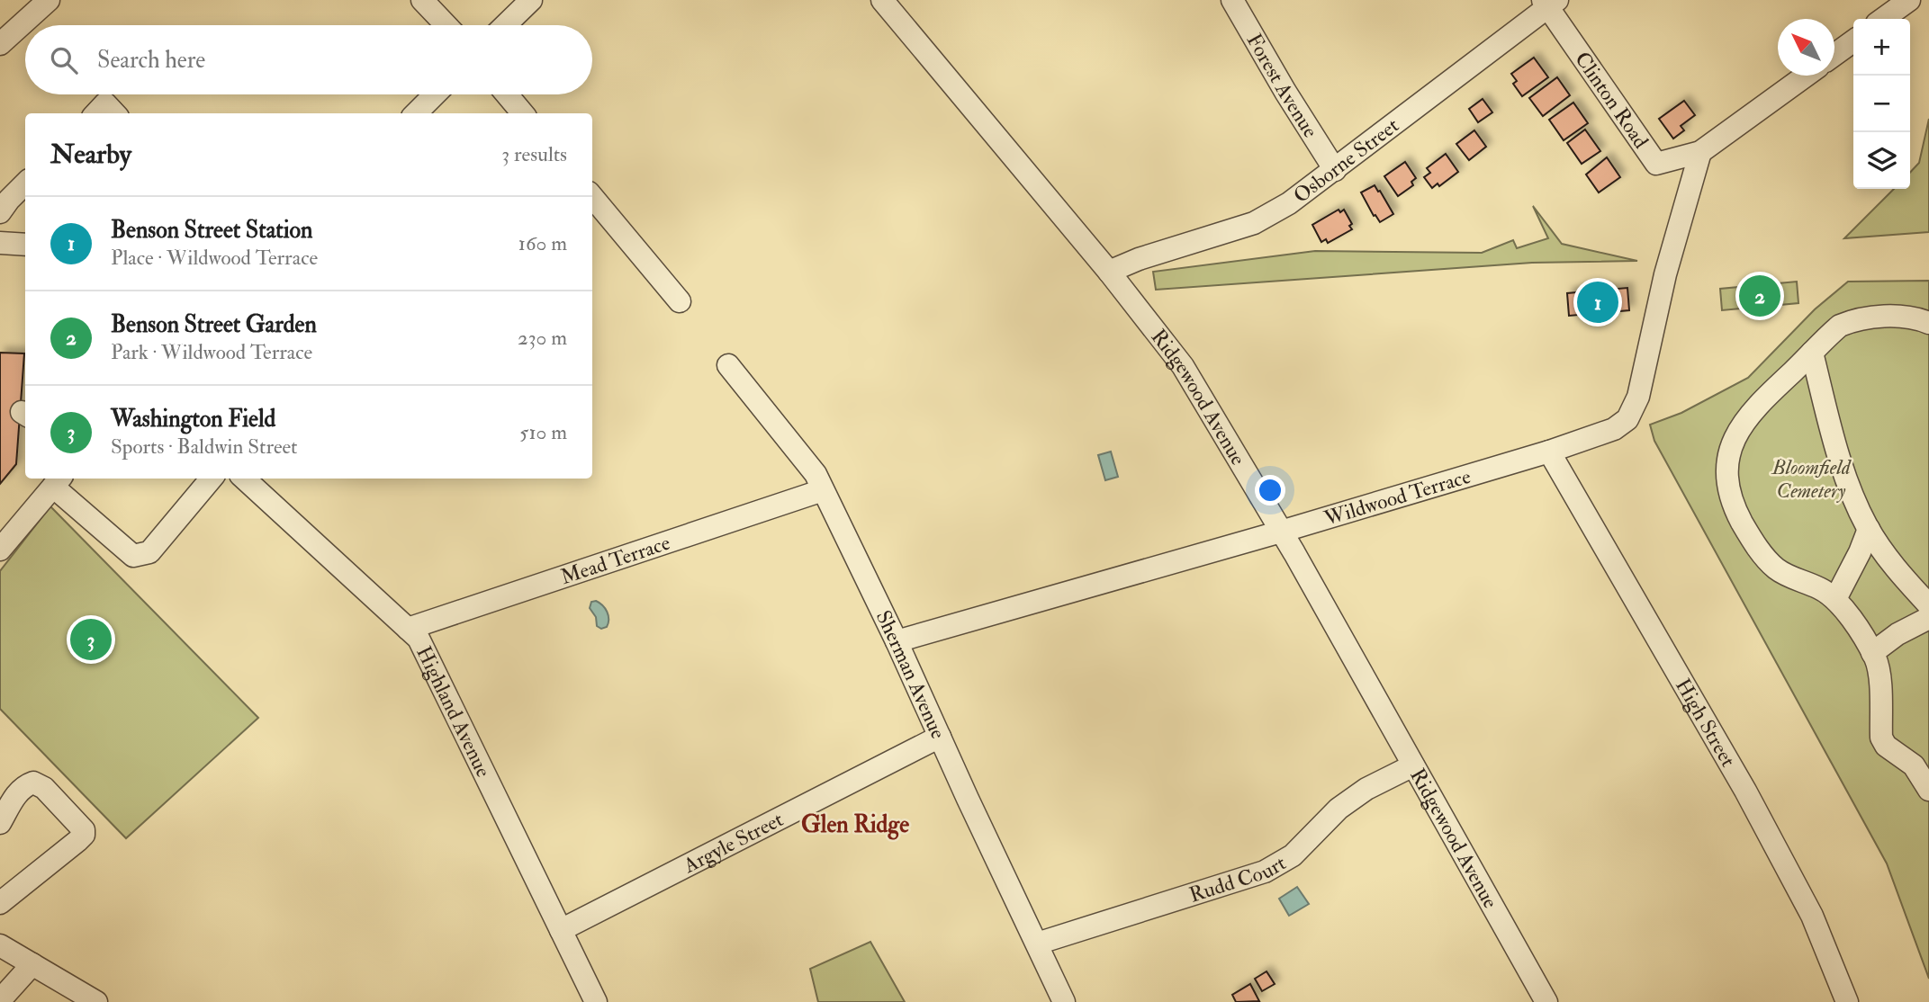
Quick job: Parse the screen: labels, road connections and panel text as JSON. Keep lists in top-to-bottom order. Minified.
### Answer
{"streets":{"street":["Forest Avenue","Clinton Road","Osborne Street","Ridgewood Avenue","Wildwood Terrace","Mead Terrace","Sherman Avenue","Highland Avenue","High Street","Argyle Street","Rudd Court"]},"crossings":[["Forest Avenue","Osborne Street"],["Clinton Road","Osborne Street"],["Clinton Road","Wildwood Terrace"],["Osborne Street","Ridgewood Avenue"],["Ridgewood Avenue","Wildwood Terrace"],["Ridgewood Avenue","Rudd Court"],["Wildwood Terrace","Sherman Avenue"],["Wildwood Terrace","High Street"],["Mead Terrace","Sherman Avenue"],["Mead Terrace","Highland Avenue"],["Sherman Avenue","Argyle Street"],["Sherman Avenue","Rudd Court"],["Highland Avenue","Argyle Street"]],"districts":["Glen Ridge"],"parks":["Bloomfield Cemetery"],"north":"top left","page":{"map_buttons":["+","−"],"search":"Search here","heading":["Nearby","3 results"],"list":[{"mark":"1","name":"Benson Street Station","note":"Place · Wildwood Terrace","value":"160 m"},{"mark":"2","name":"Benson Street Garden","note":"Park · Wildwood Terrace","value":"230 m"},{"mark":"3","name":"Washington Field","note":"Sports · Baldwin Street","value":"510 m"}],"pins":["2","1","3"]}}
